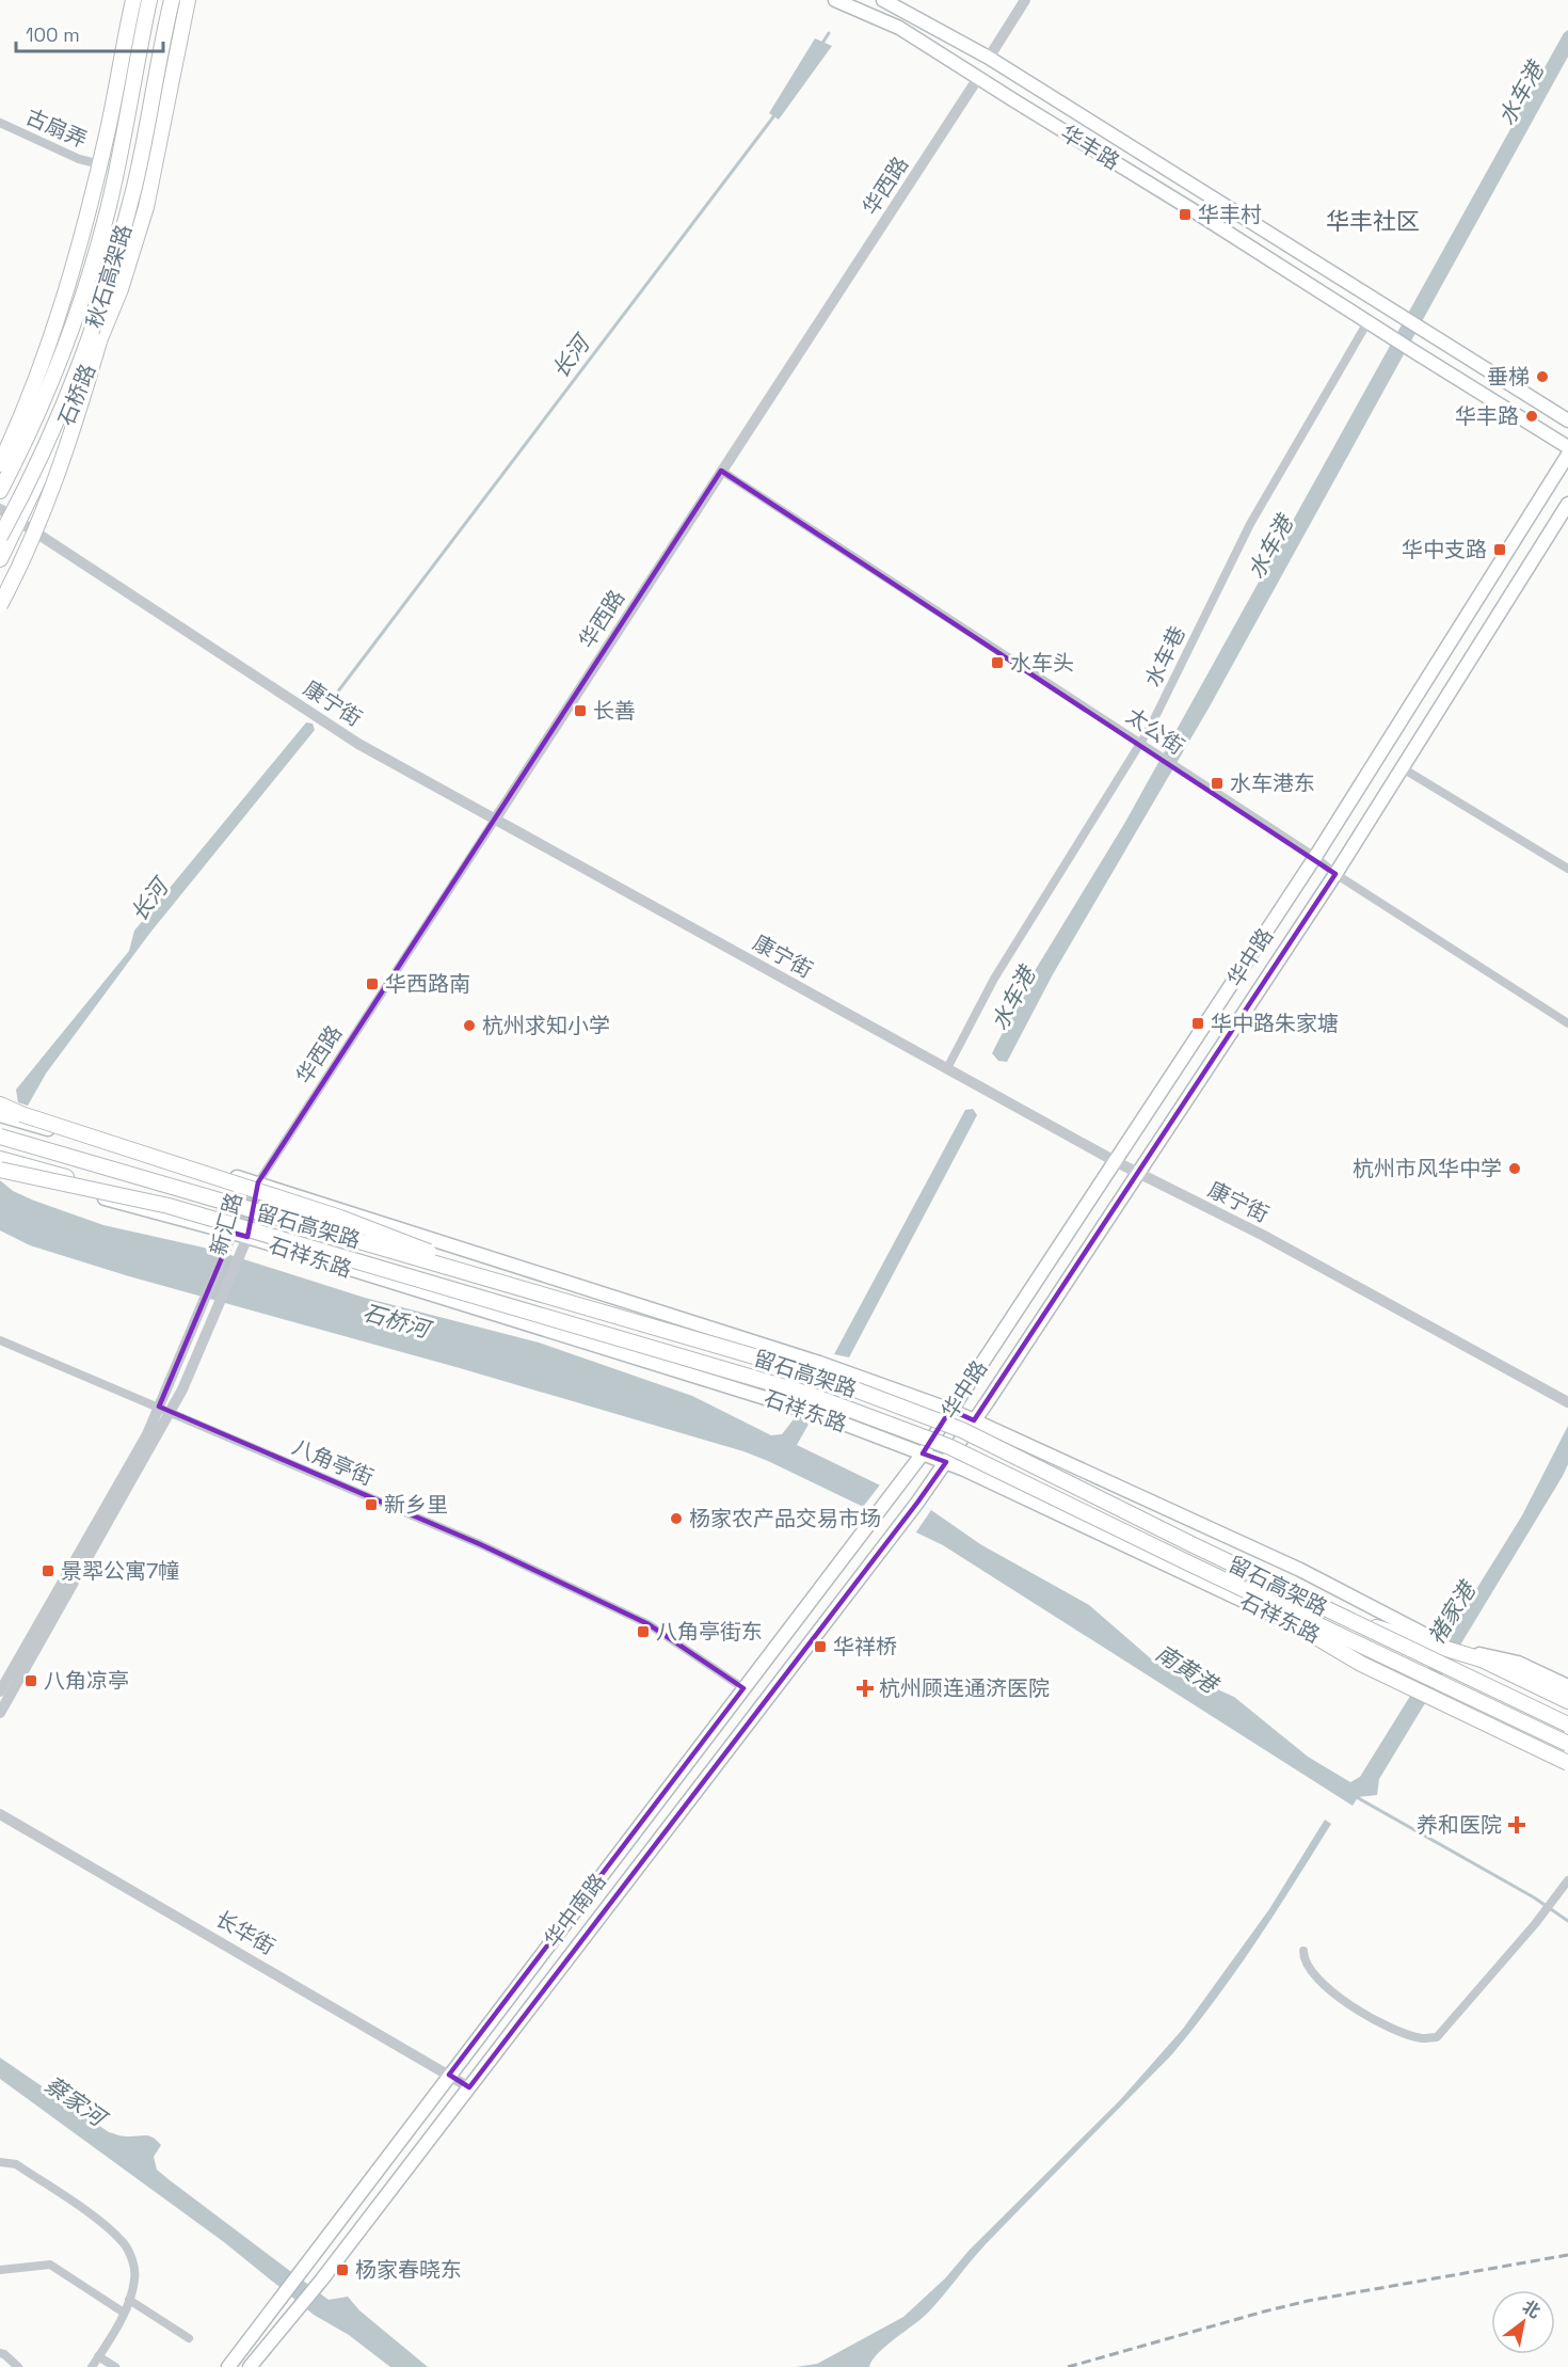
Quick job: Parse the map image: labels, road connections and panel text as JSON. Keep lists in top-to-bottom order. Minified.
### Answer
{"streets":{"main road":["华丰路","秋石高架路","石桥路","华中路","留石高架路","石祥东路","华中南路"],"street":["古扇弄","华西路","水车巷","康宁街","太公街","新汇路","八角亭街","长华街"]},"crossings":[["古扇弄","石桥路"],["华丰路","华西路"],["华丰路","水车巷"],["华西路","康宁街"],["华西路","太公街"],["华西路","新汇路"],["石桥路","康宁街"],["水车巷","康宁街"],["水车巷","太公街"],["康宁街","华中路"],["太公街","华中路"],["华中路","石祥东路"],["华中路","华中南路"],["新汇路","石祥东路"],["新汇路","八角亭街"],["石祥东路","华中南路"],["八角亭街","华中南路"],["华中南路","长华街"]],"districts":["华丰社区"],"water":["水车港","长河","石桥河","褚家港","南黄港","蔡家河"],"places":{"transit":["华丰村","华中支路","水车头","长善","水车港东","华西路南","华中路朱家塘","新乡里","景翆公寓7幢","八角亭街东","华祥桥","八角凉亭","杨家春晓东"],"other":["垂梯","华丰路","杭州求知小学","杭州市风华中学","杨家农产品交易市场"],"health":["杭州顾连通济医院","养和医院"]},"scale_bar":"100 m","north":"top right"}
